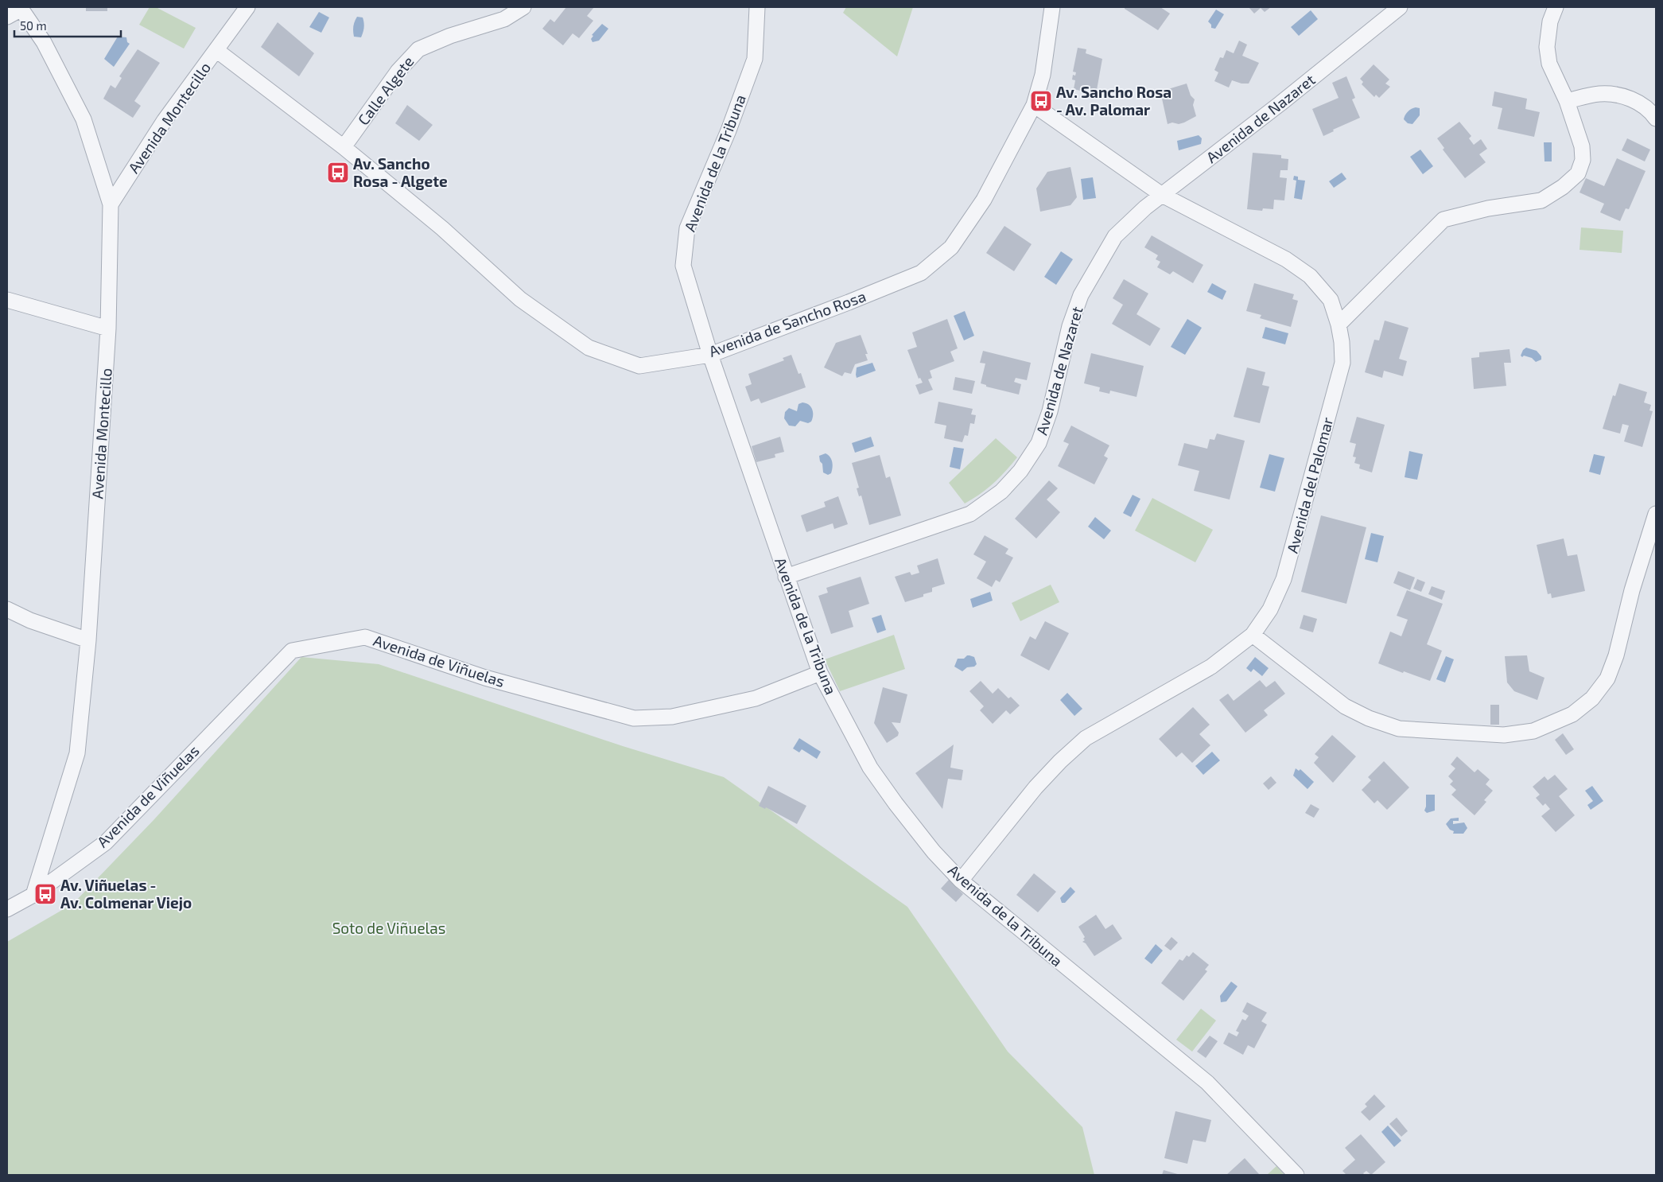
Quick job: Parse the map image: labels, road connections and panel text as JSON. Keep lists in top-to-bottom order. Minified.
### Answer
{"streets":{"street":["Calle Algete","Avenida Montecillo","Avenida de Nazaret","Avenida de la Tribuna","Avenida de Sancho Rosa","Avenida del Palomar","Avenida de Viñuelas"]},"crossings":[["Calle Algete","Avenida de Sancho Rosa"],["Avenida Montecillo","Avenida de Sancho Rosa"],["Avenida Montecillo","Avenida de Viñuelas"],["Avenida de Nazaret","Avenida de la Tribuna"],["Avenida de Nazaret","Avenida del Palomar"],["Avenida de la Tribuna","Avenida de Sancho Rosa"],["Avenida de la Tribuna","Avenida del Palomar"],["Avenida de la Tribuna","Avenida de Viñuelas"],["Avenida de Sancho Rosa","Avenida del Palomar"]],"parks":["Soto de Viñuelas"],"places":{"bus stop":["Av. Sancho Rosa - Av. Palomar","Av. Sancho Rosa - Algete","Av. Viñuelas - Av. Colmenar Viejo"]},"scale_bar":"50 m"}
